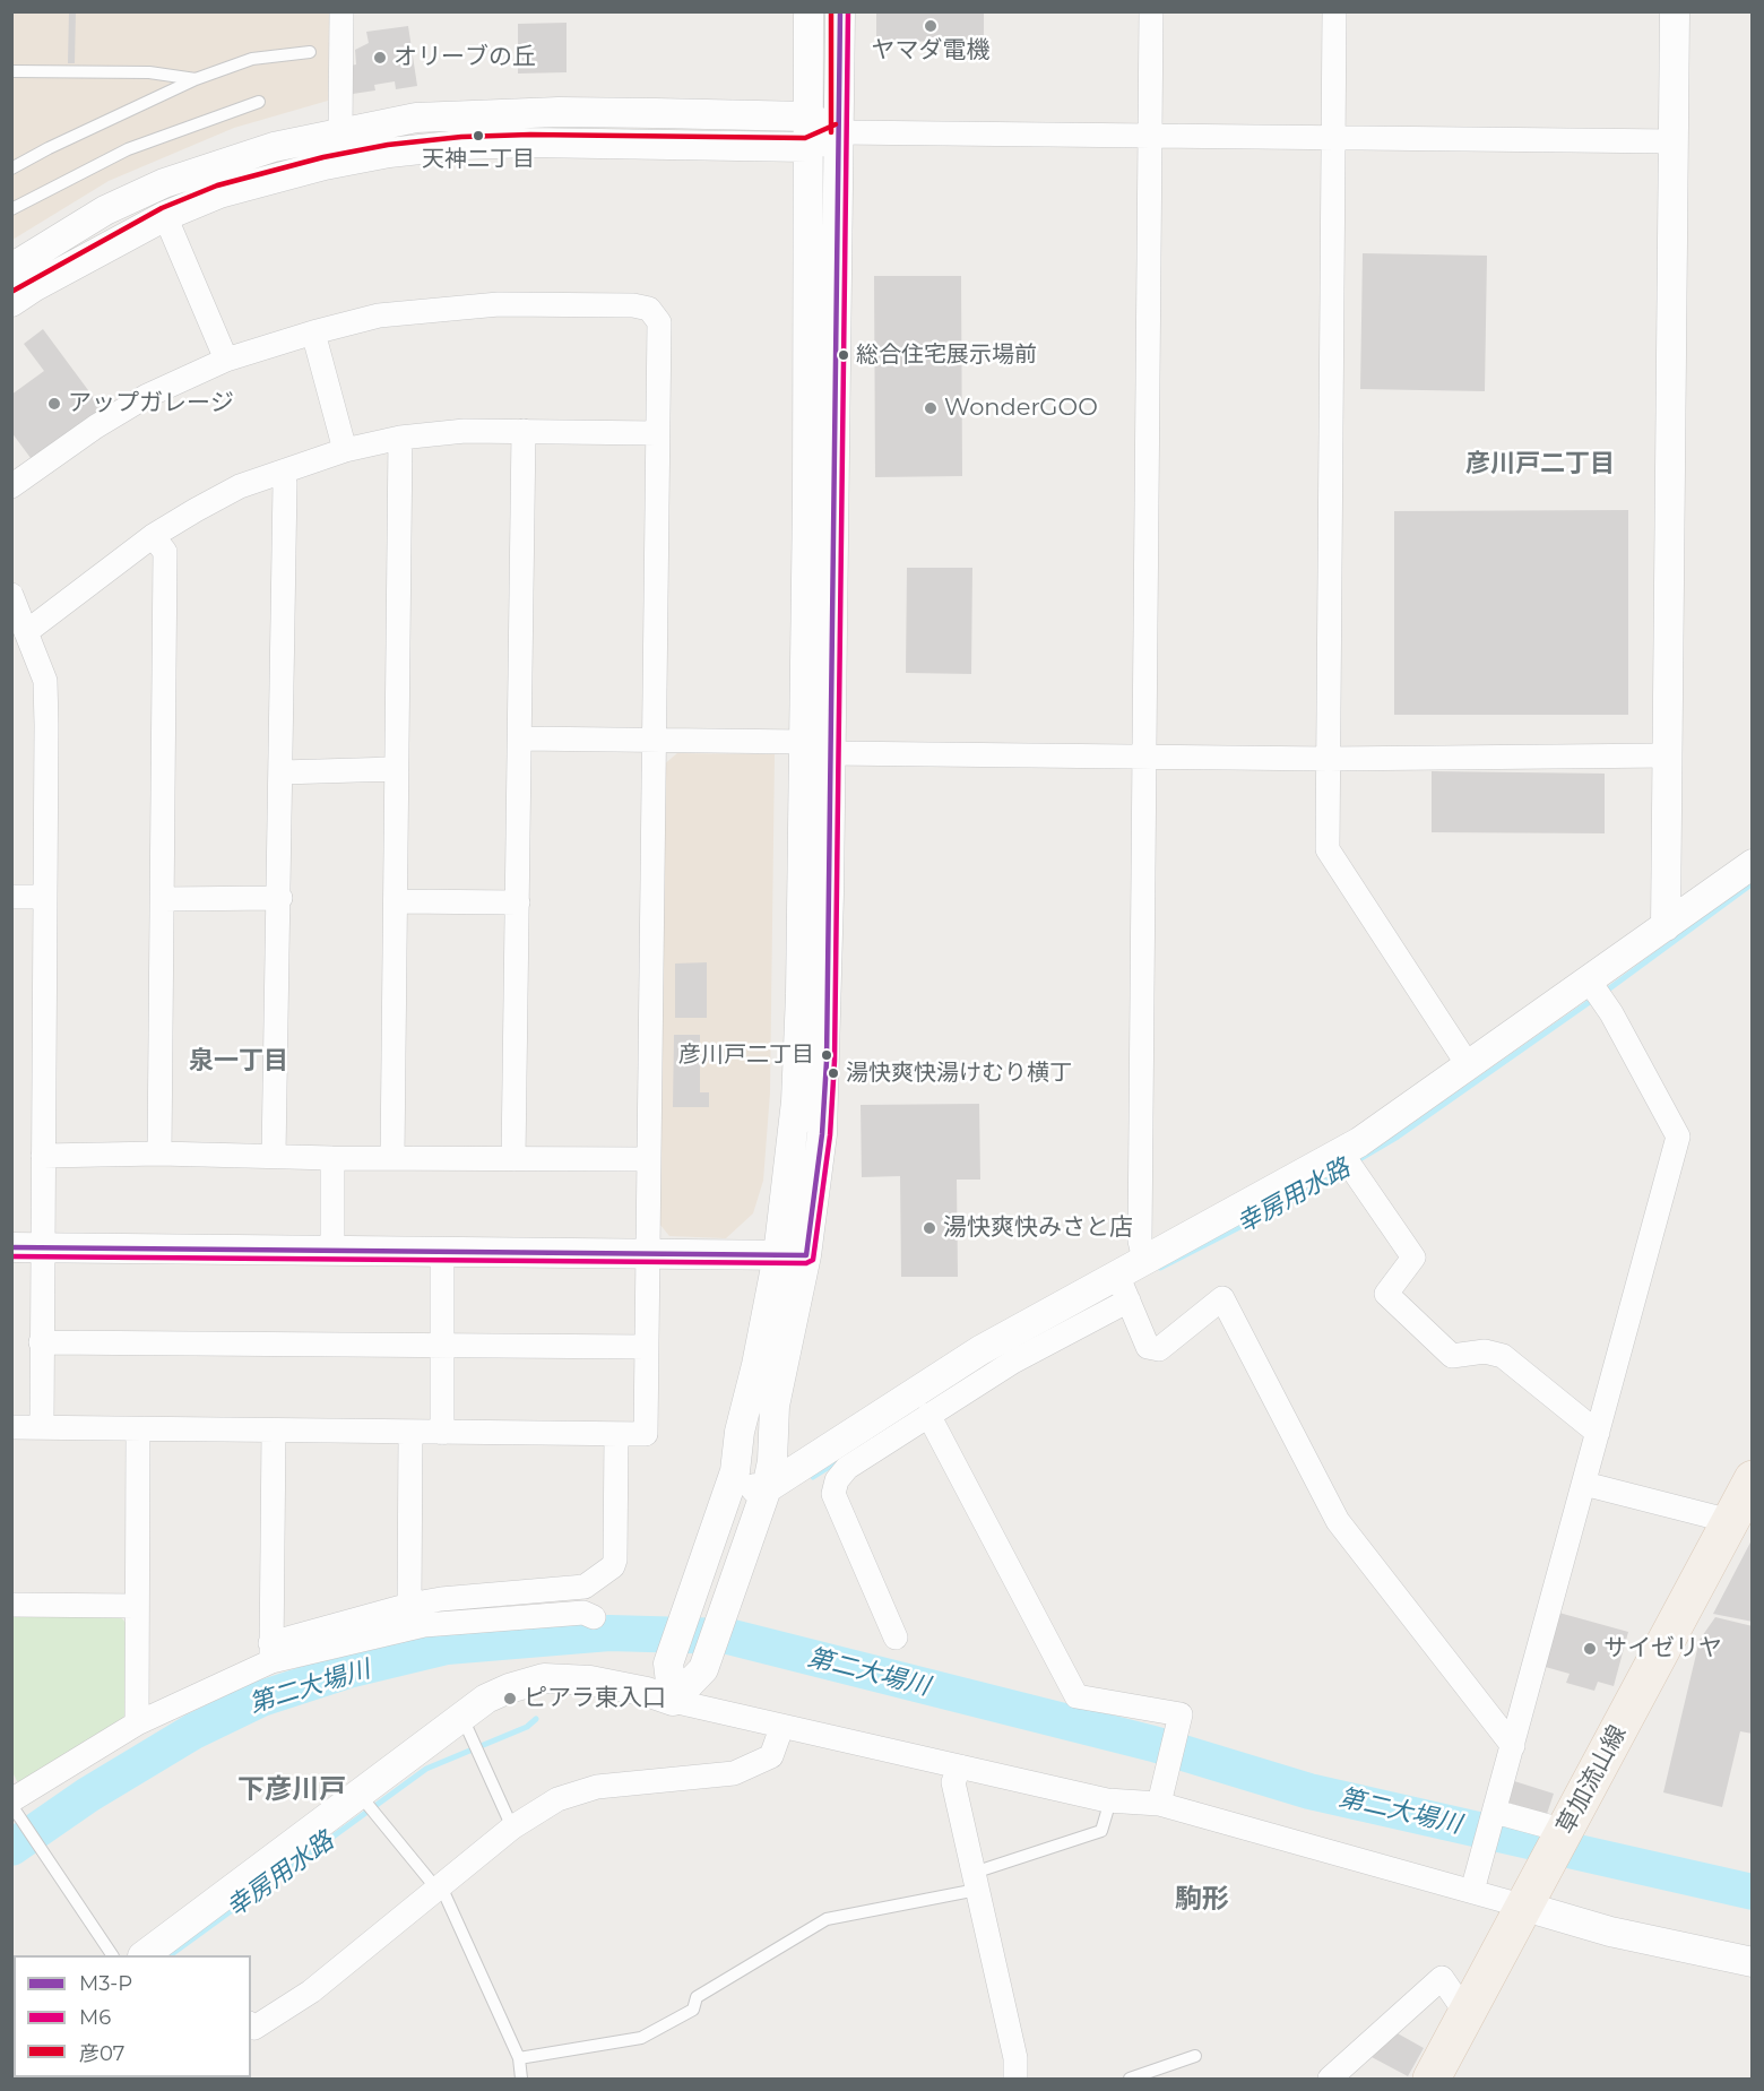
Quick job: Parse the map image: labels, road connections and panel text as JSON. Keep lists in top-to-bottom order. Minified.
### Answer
{"streets":{"main road":["草加流山線"]},"districts":["彦川戸二丁目","泉一丁目","下彦川戸","駒形"],"water":["幸房用水路","第二大場川"],"places":["ヤマダ電機","オリーブの丘","天神二丁目","総合住宅展示場前","アップガレージ","WonderGOO","彦川戸二丁目","湯快爽快湯けむり横丁","湯快爽快みさと店","サイゼリヤ","ピアラ東入口"],"lines":["transit line M3-P","transit line M6","transit line 彦07"],"legend":["M3-P","M6","彦07"]}
